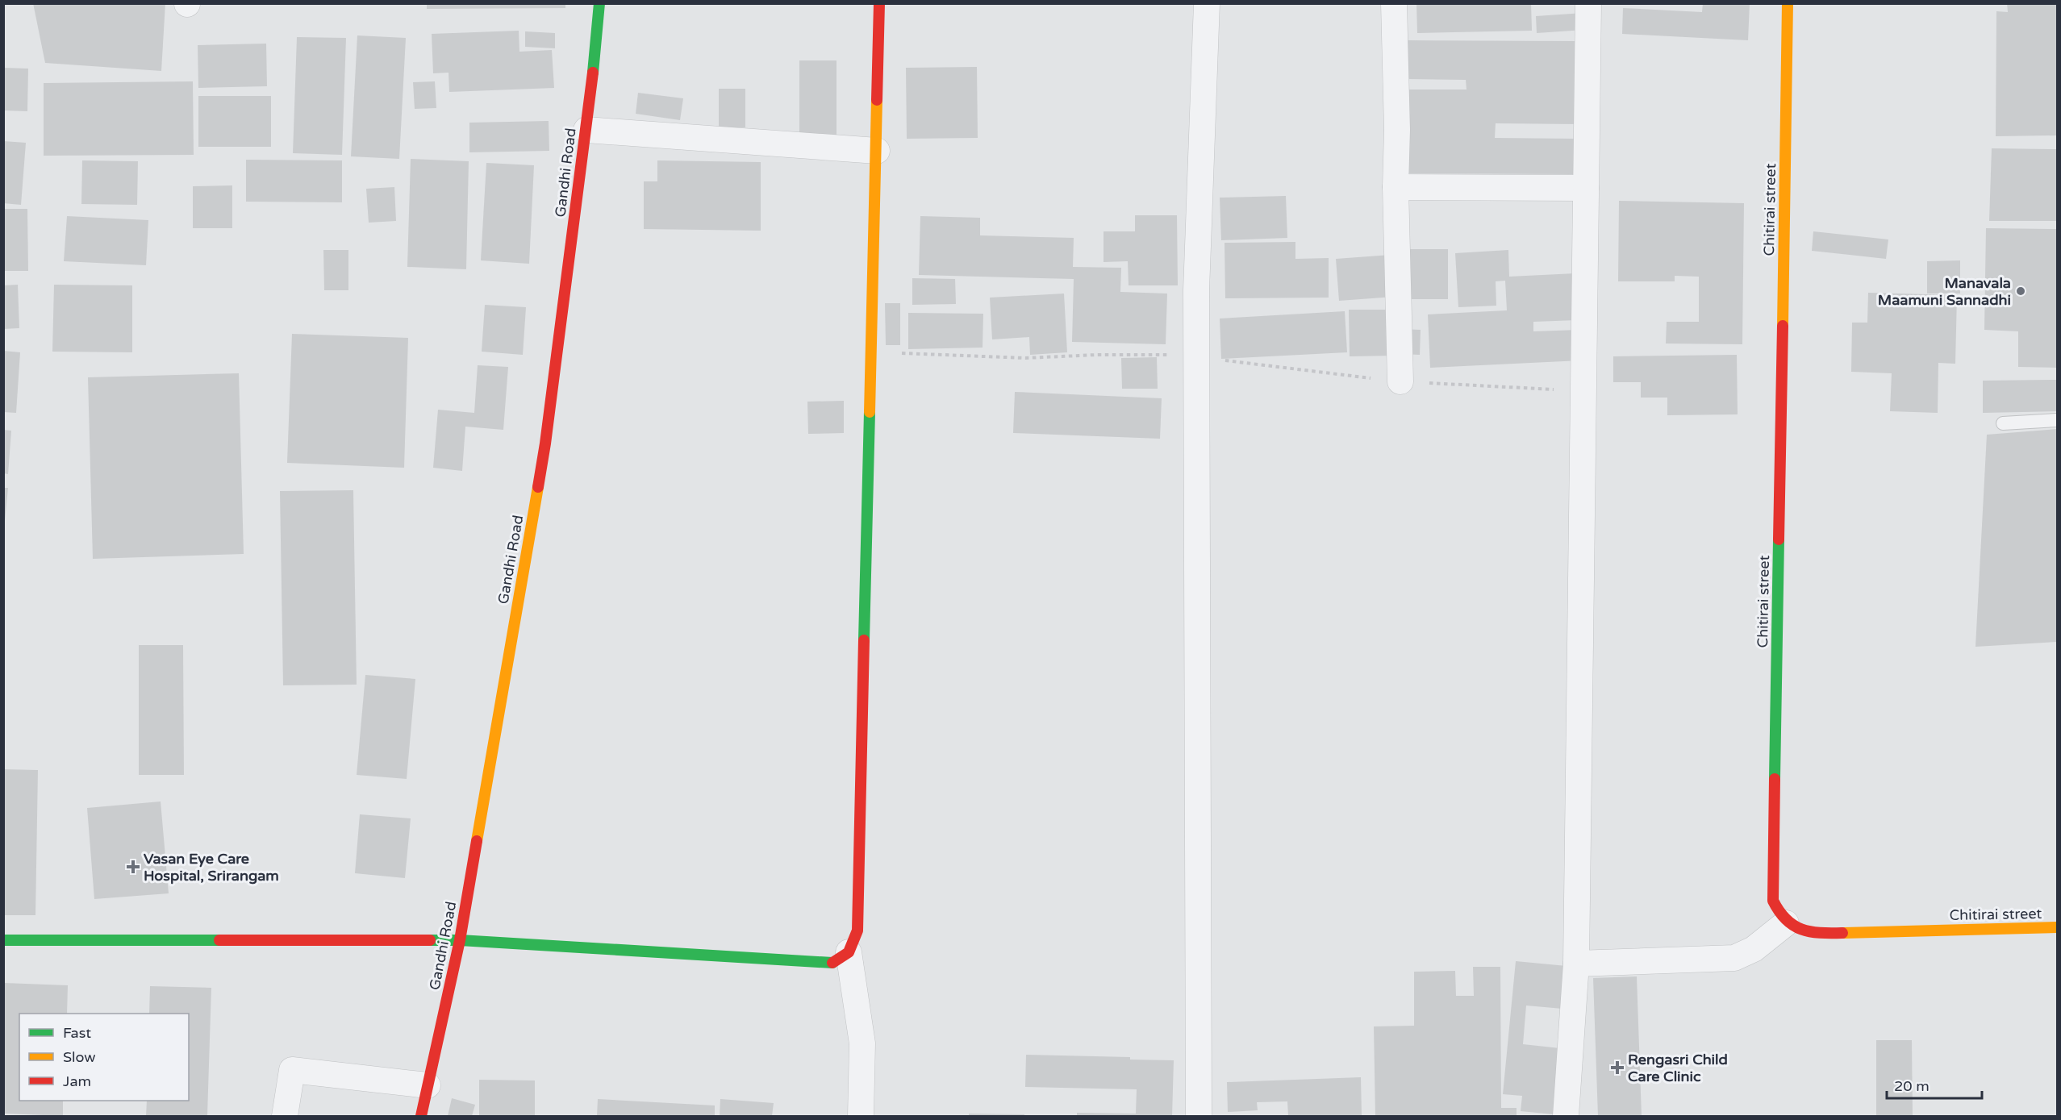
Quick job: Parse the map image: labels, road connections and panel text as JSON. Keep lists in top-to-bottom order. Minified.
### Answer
{"streets":{"street":["Gandhi Road","Chitirai street"]},"places":{"other":["Manavala Maamuni Sannadhi"],"health":["Vasan Eye Care Hospital, Srirangam","Rengasri Child Care Clinic"]},"legend":["Fast","Slow","Jam"],"scale_bar":"20 m"}
